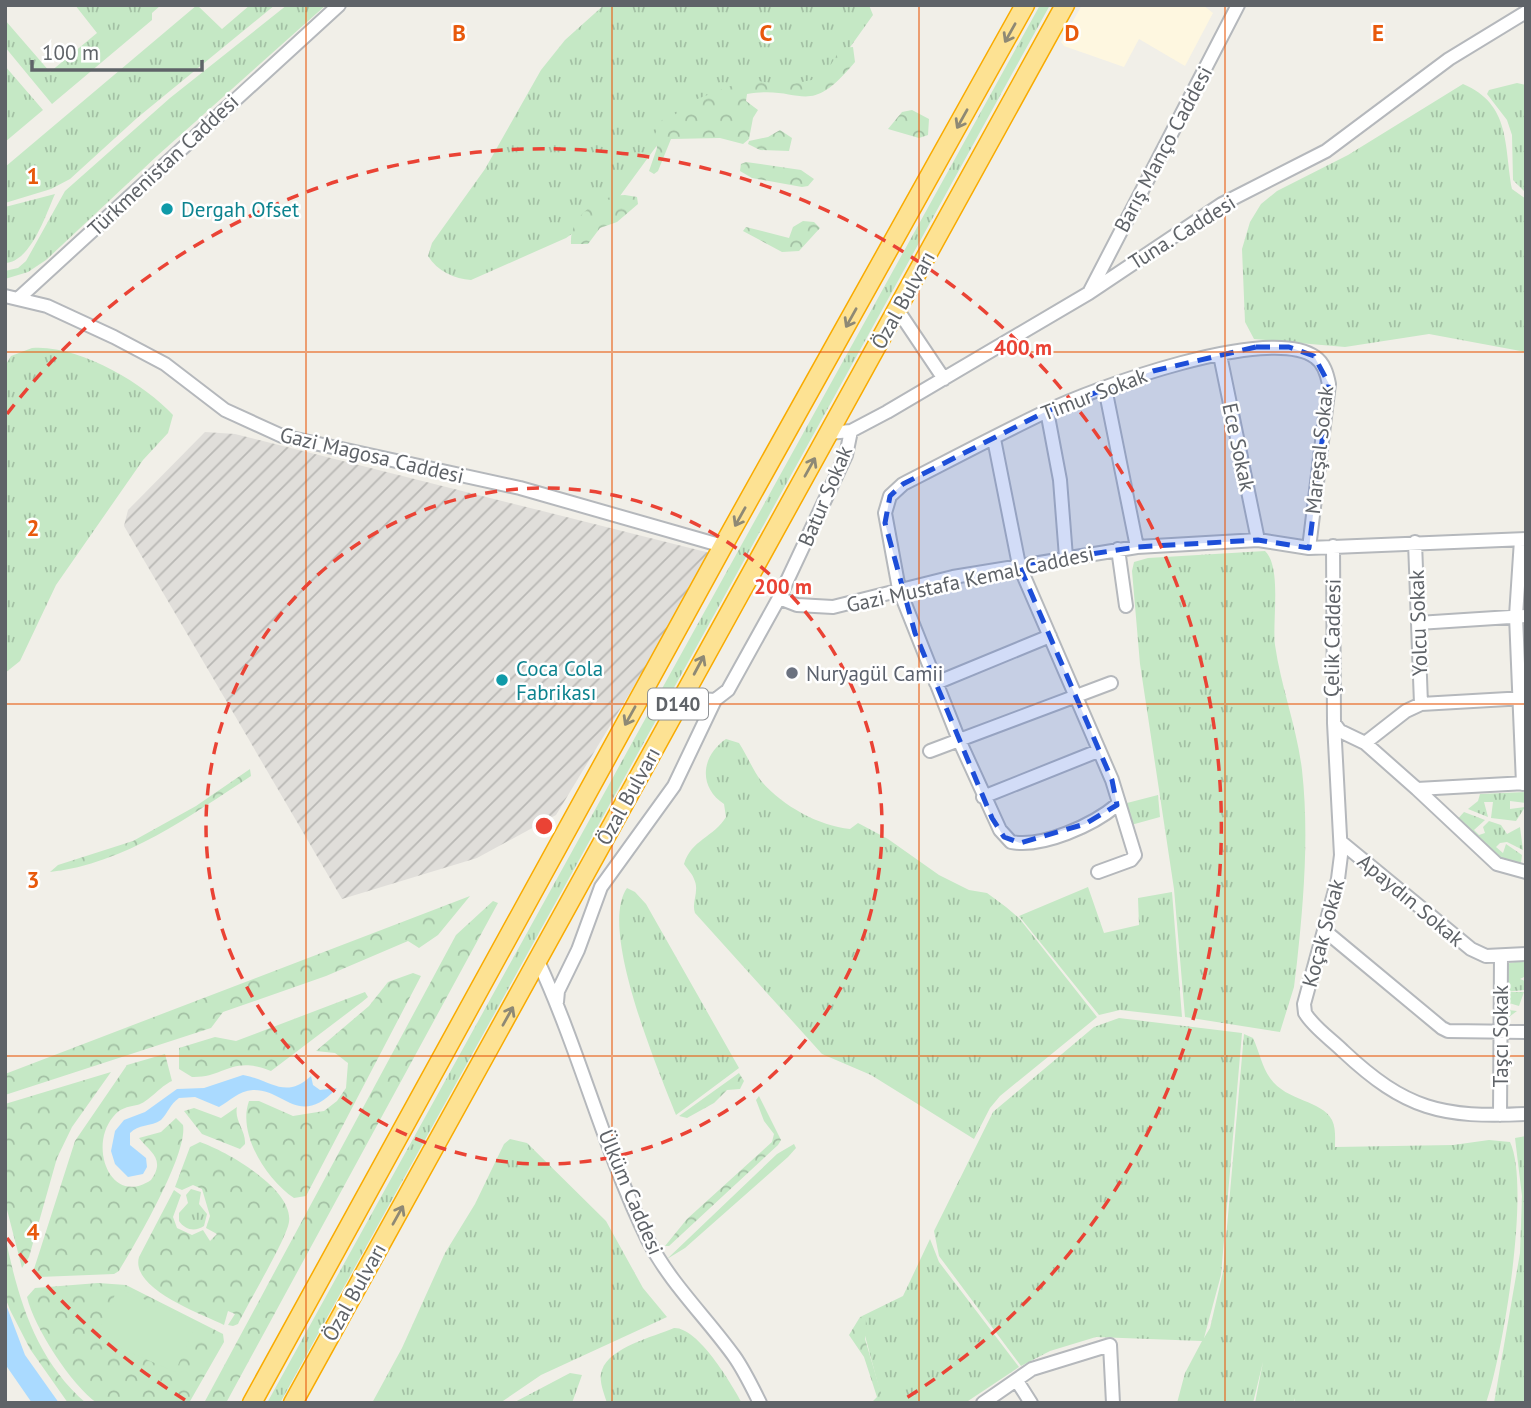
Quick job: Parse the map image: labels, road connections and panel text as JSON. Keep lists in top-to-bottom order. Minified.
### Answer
{"streets":{"highway":["Özal Bulvarı","D140"],"street":["Barış Manço Caddesi","Türkmenistan Caddesi","Tuna. Caddesi","Timur Sokak","Ece Sokak","Mareşal Sokak","Gazi Magosa Caddesi","Batur Sokak","Gazi Mustafa Kemal Caddesi","Yolcu Sokak","Çelik Caddesi","Apaydın Sokak","Koçak Sokak","Taşcı Sokak","Ülküm Caddesi"]},"crossings":[["Barış Manço Caddesi","Tuna. Caddesi"],["Türkmenistan Caddesi","Gazi Magosa Caddesi"],["Tuna. Caddesi","Özal Bulvarı"],["Tuna. Caddesi","Batur Sokak"],["Özal Bulvarı","Gazi Magosa Caddesi"],["Özal Bulvarı","Ülküm Caddesi"],["Timur Sokak","Ece Sokak"],["Timur Sokak","Mareşal Sokak"],["Timur Sokak","Gazi Mustafa Kemal Caddesi"],["Ece Sokak","Gazi Mustafa Kemal Caddesi"],["Mareşal Sokak","Gazi Mustafa Kemal Caddesi"],["Batur Sokak","Gazi Mustafa Kemal Caddesi"],["Gazi Mustafa Kemal Caddesi","Yolcu Sokak"],["Gazi Mustafa Kemal Caddesi","Çelik Caddesi"],["Çelik Caddesi","Koçak Sokak"],["Apaydın Sokak","Koçak Sokak"],["Apaydın Sokak","Taşcı Sokak"],["Koçak Sokak","Taşcı Sokak"]],"places":["Dergah Ofset","Nuryagül Camii","Coca Cola Fabrikası"],"scale_bar":"100 m","grid":{"columns":["B","C","D","E"],"rows":["1","2","3","4"]},"rings":["400 m","200 m"]}
